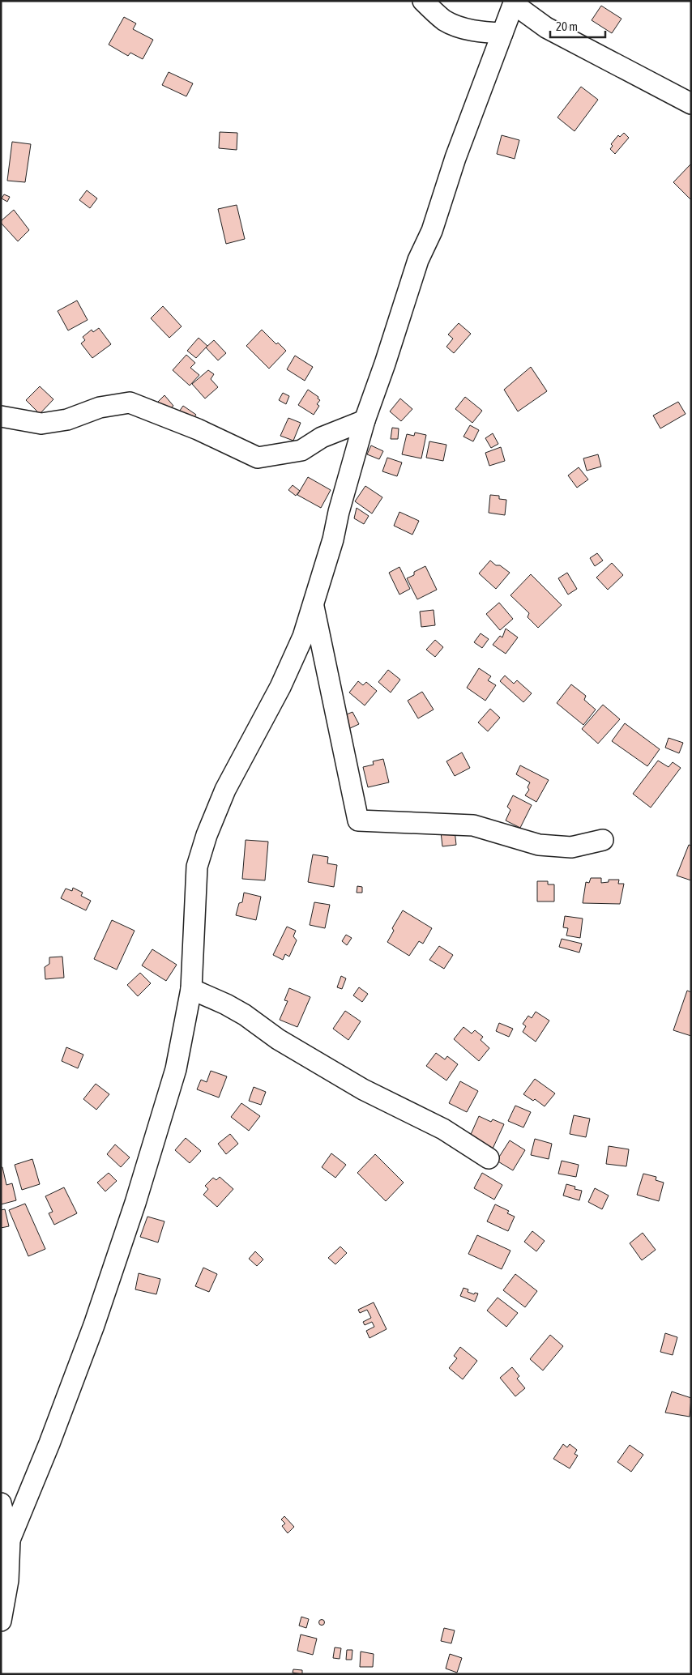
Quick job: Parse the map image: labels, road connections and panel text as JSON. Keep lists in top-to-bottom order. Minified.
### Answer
{"scale_bar":"20 m"}
